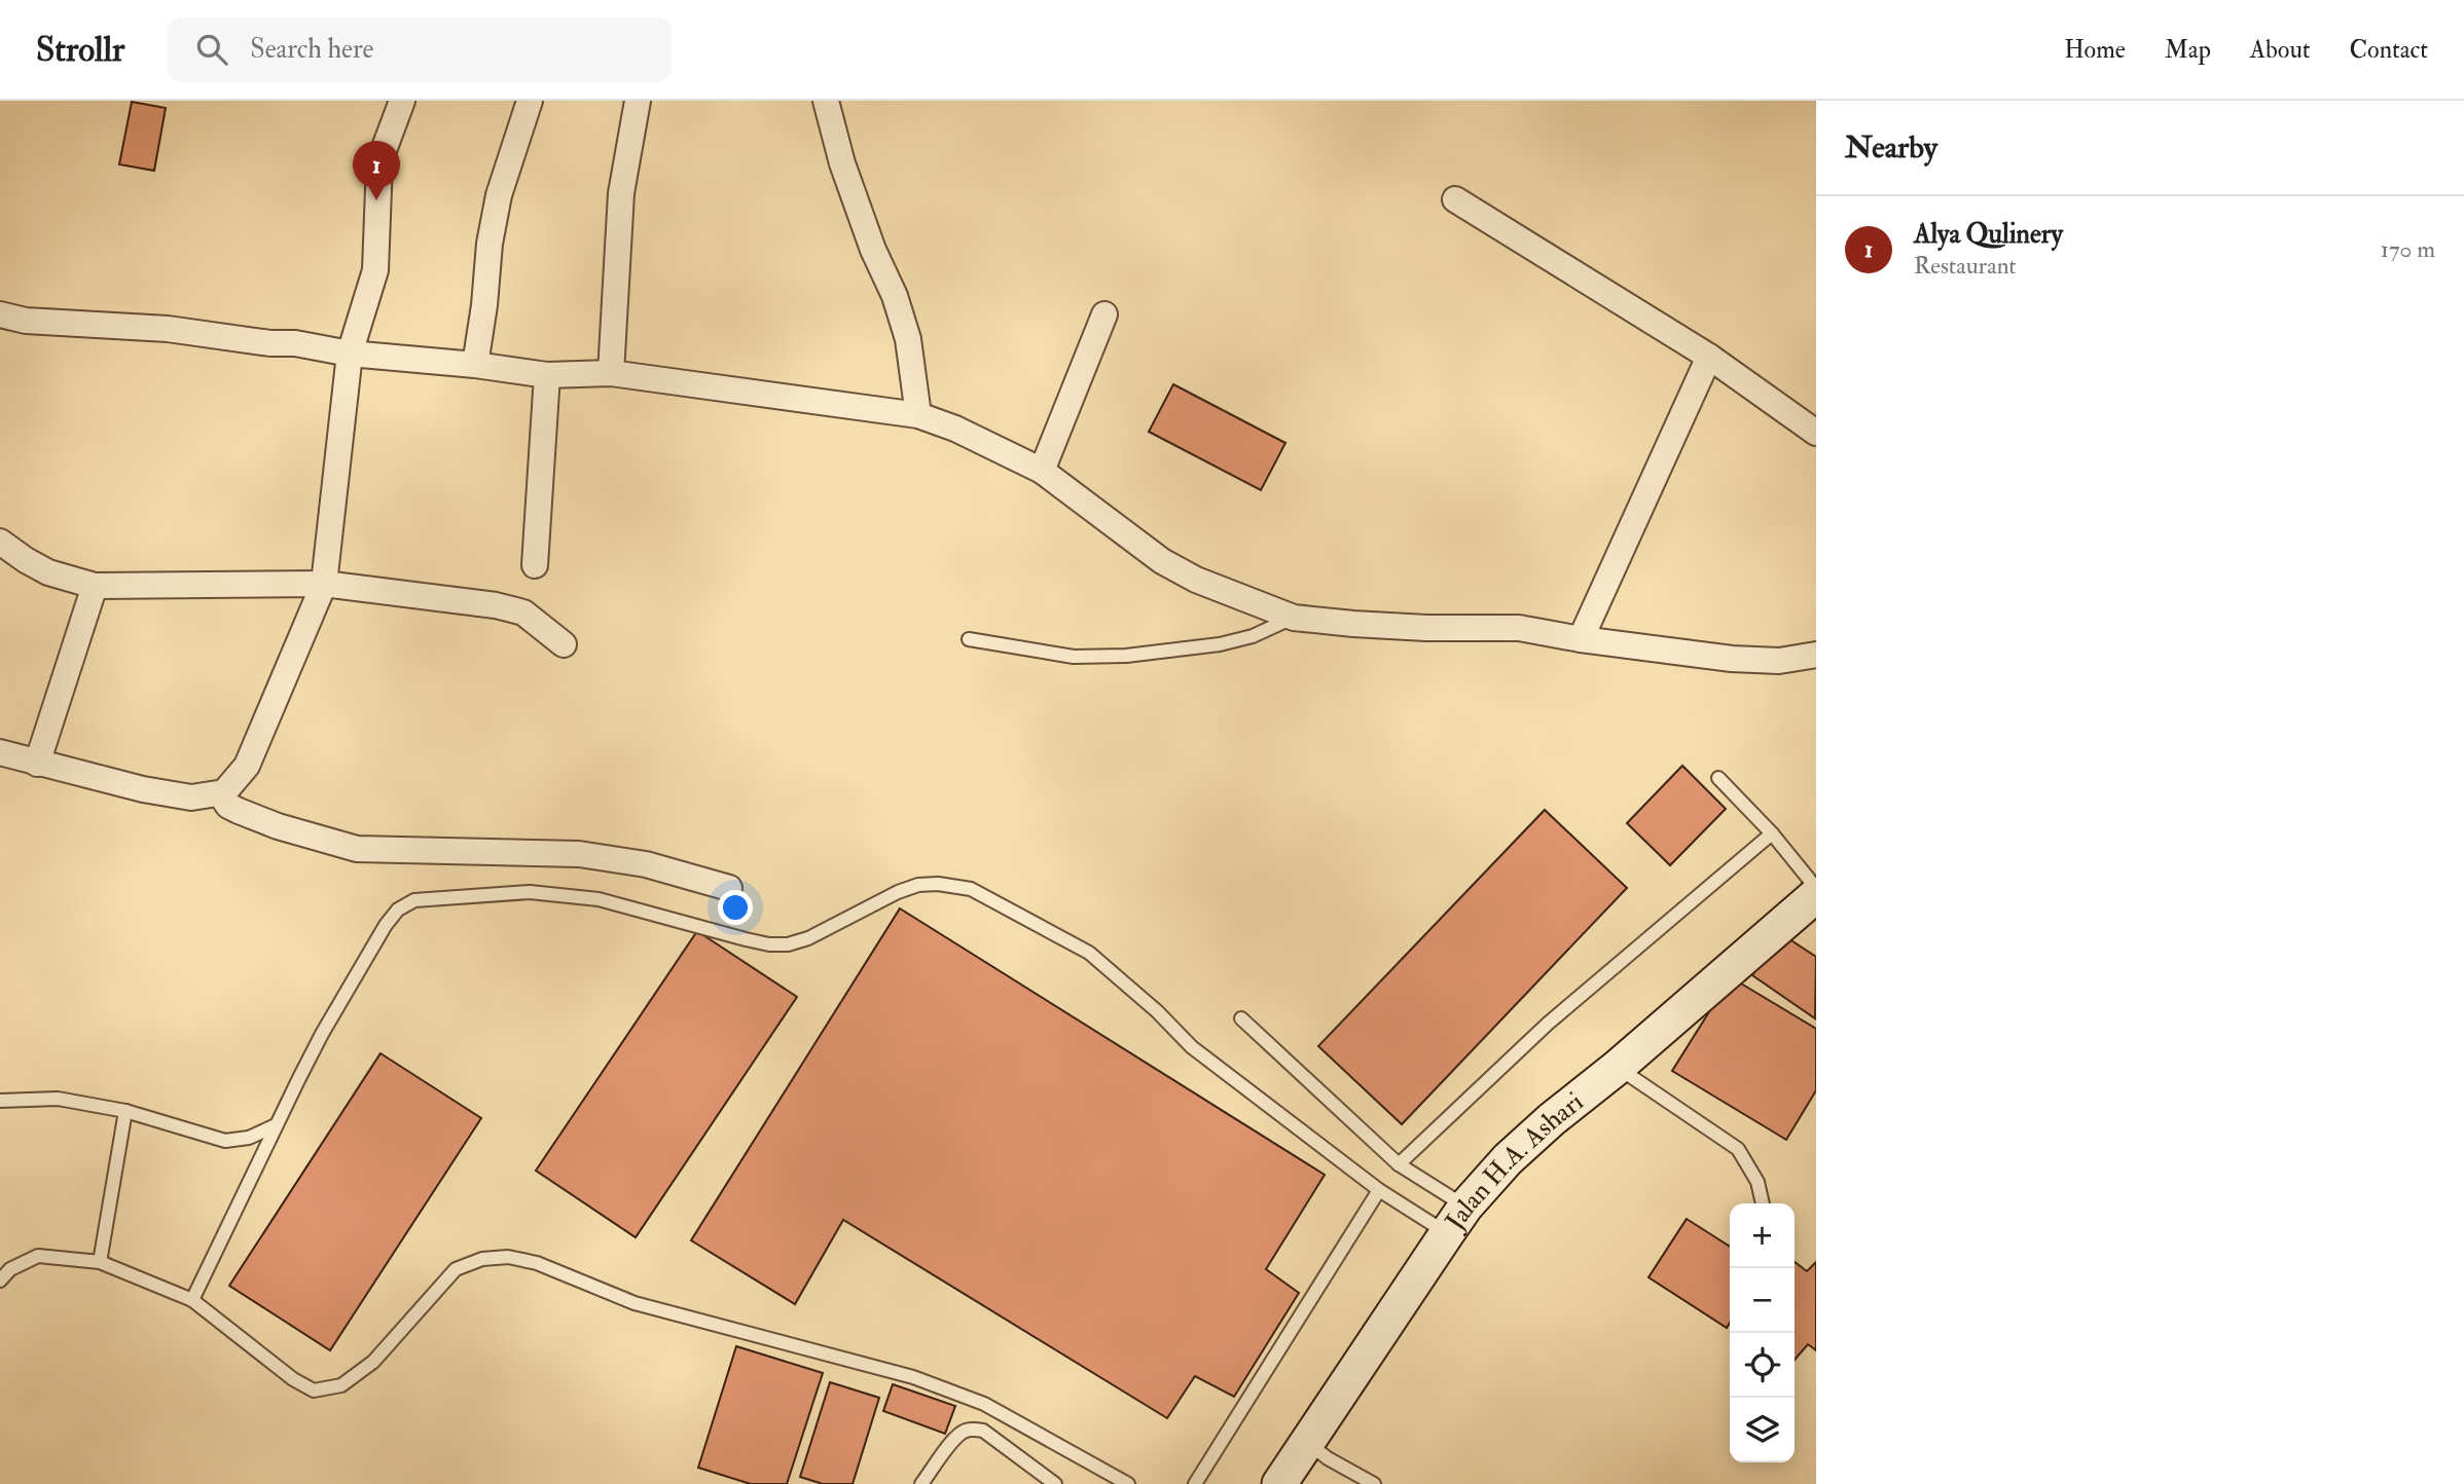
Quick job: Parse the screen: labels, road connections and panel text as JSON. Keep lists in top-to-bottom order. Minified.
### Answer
{"streets":{"street":["Jalan H.A. Ashari"]},"page":{"header":"Strollr","search":"Search here","nav":["Home","Map","About","Contact"],"heading":"Nearby","pins":"1","list":[{"mark":"1","name":"Alya Qulinery","note":"Restaurant","value":"170 m"}],"map_buttons":["+","−"]}}
